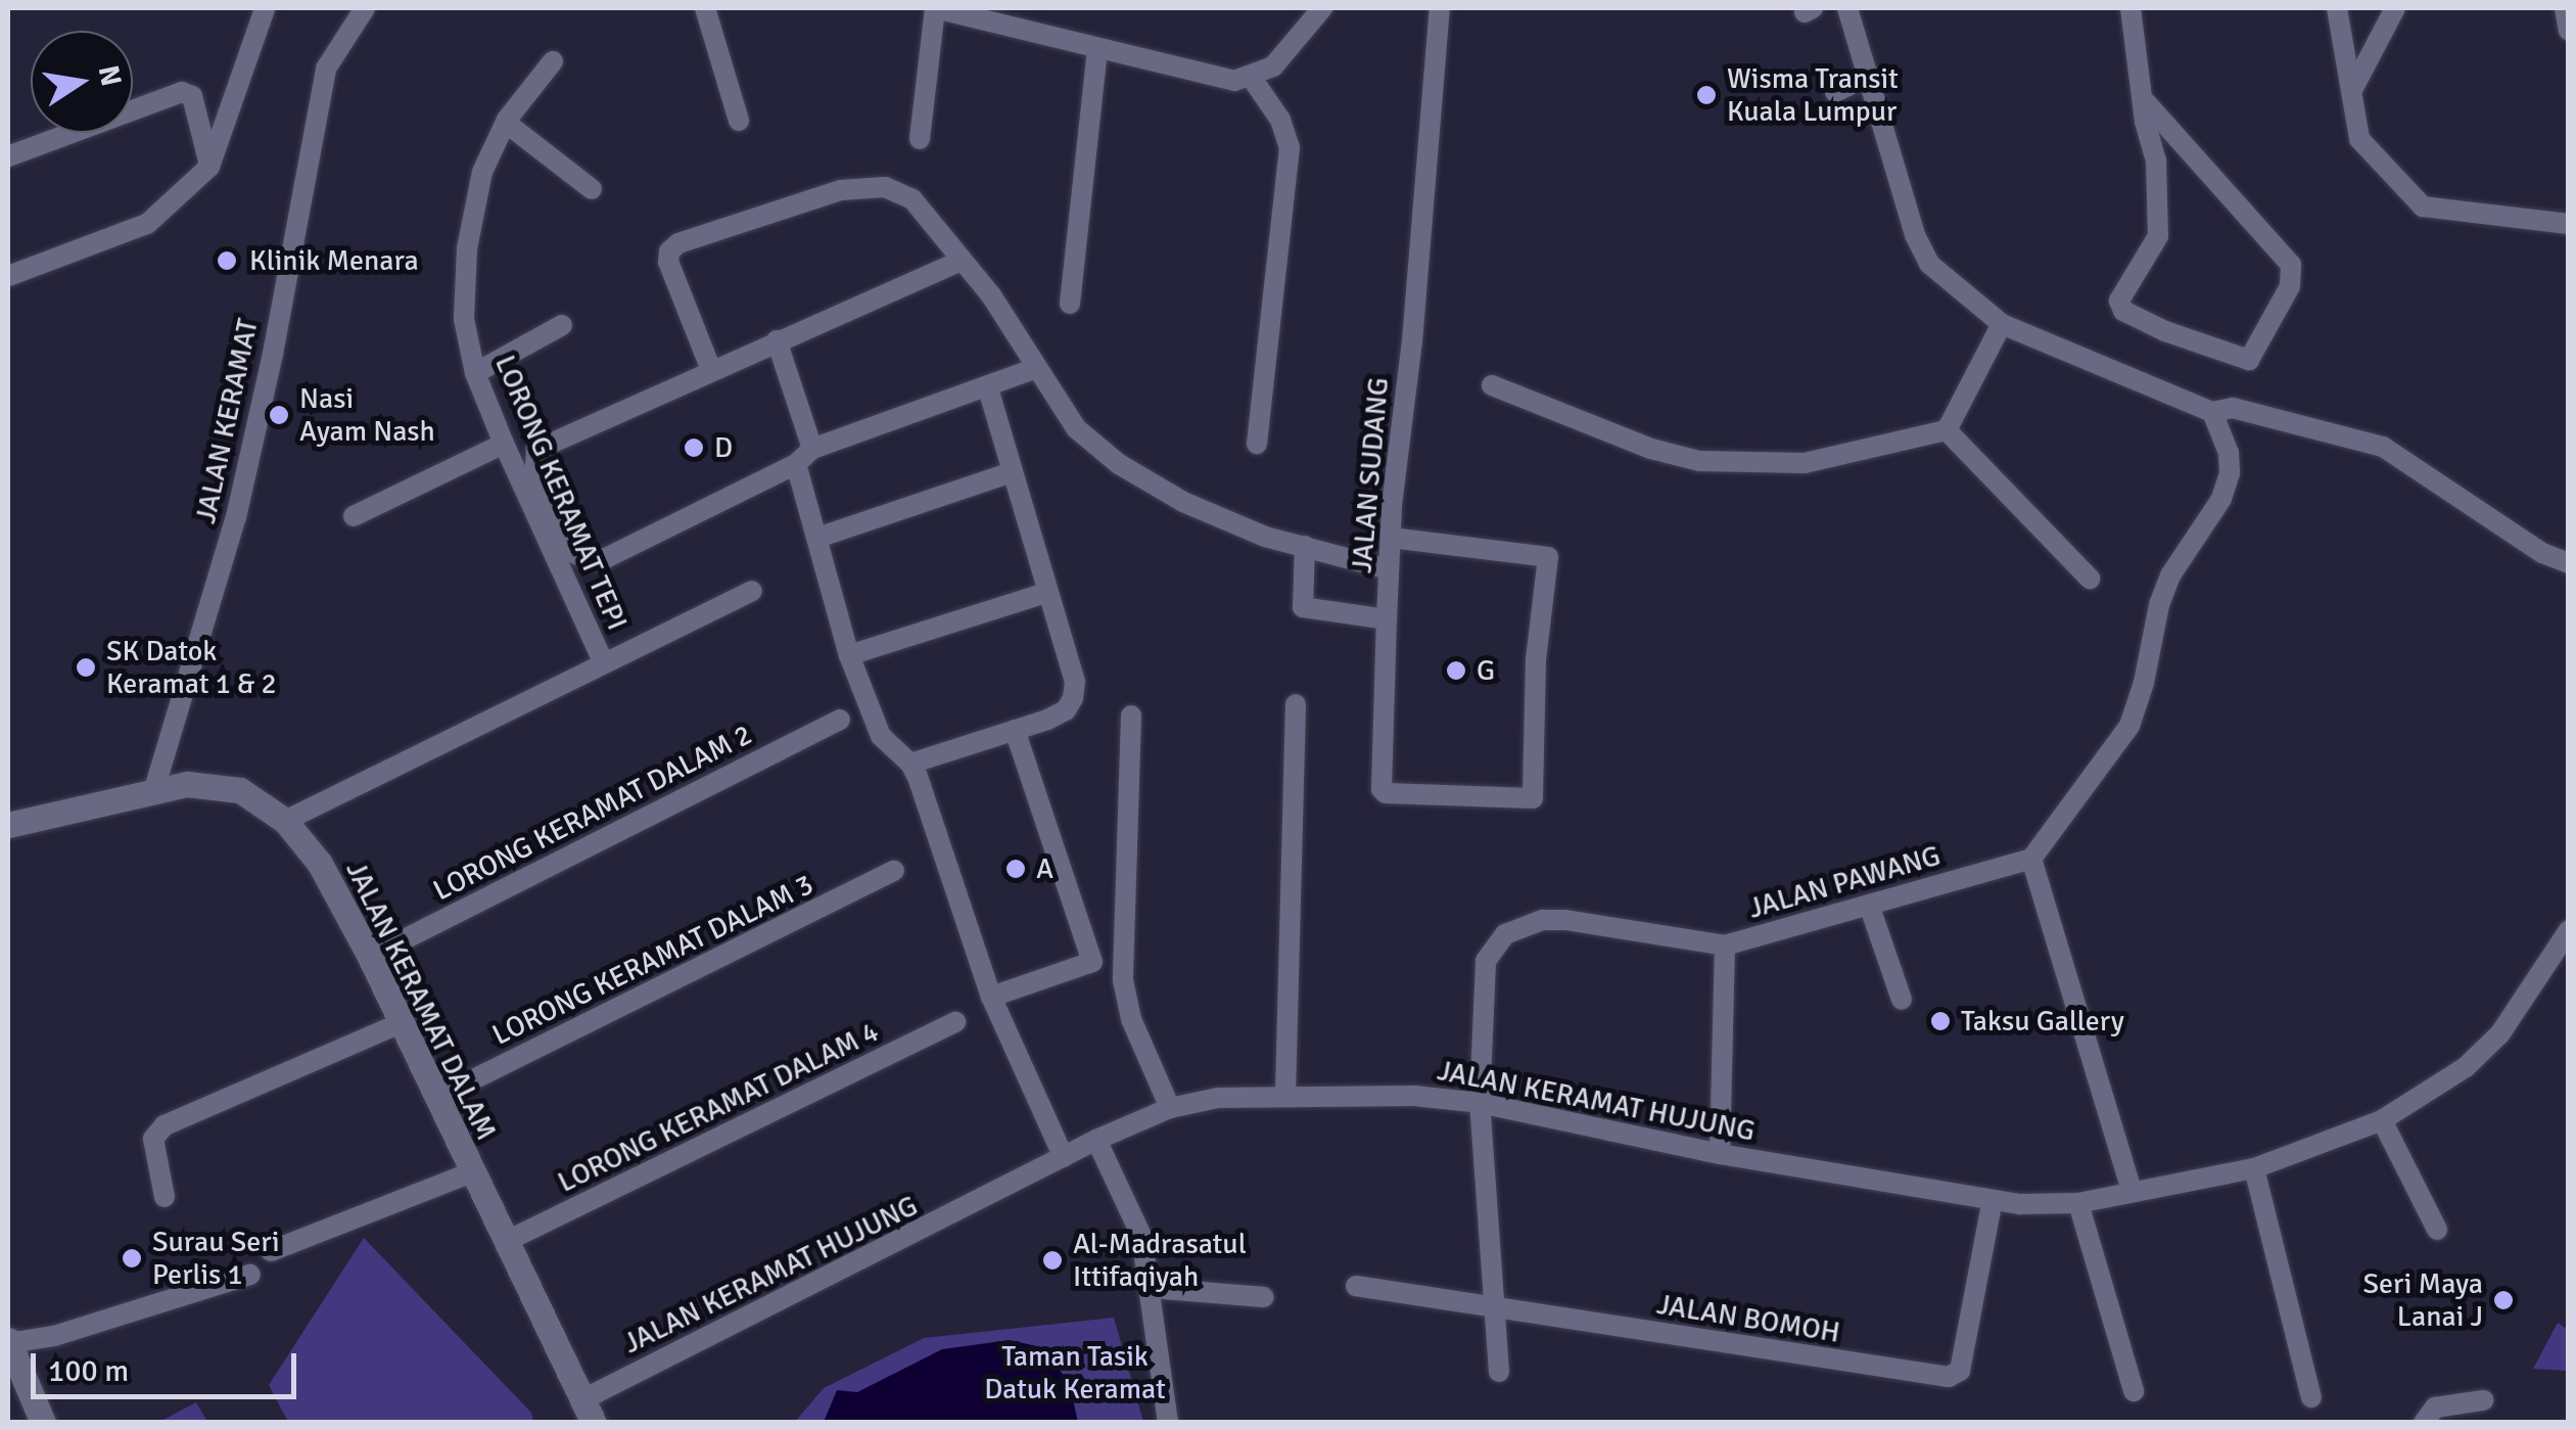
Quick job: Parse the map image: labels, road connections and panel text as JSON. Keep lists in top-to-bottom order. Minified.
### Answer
{"streets":{"street":["JALAN KERAMAT","JALAN SUDANG","LORONG KERAMAT TEPI","LORONG KERAMAT DALAM 2","JALAN PAWANG","LORONG KERAMAT DALAM 3","JALAN KERAMAT DALAM","JALAN KERAMAT HUJUNG","LORONG KERAMAT DALAM 4","JALAN BOMOH"]},"crossings":[["JALAN KERAMAT","JALAN KERAMAT DALAM"],["LORONG KERAMAT DALAM 2","JALAN KERAMAT DALAM"],["JALAN PAWANG","JALAN KERAMAT HUJUNG"],["JALAN PAWANG","JALAN BOMOH"],["LORONG KERAMAT DALAM 3","JALAN KERAMAT DALAM"],["JALAN KERAMAT DALAM","JALAN KERAMAT HUJUNG"],["JALAN KERAMAT DALAM","LORONG KERAMAT DALAM 4"],["JALAN KERAMAT HUJUNG","JALAN BOMOH"]],"parks":["Taman Tasik Datuk Keramat"],"places":["Wisma Transit Kuala Lumpur","Klinik Menara","Nasi Ayam Nash","D","SK Datok Keramat 1 & 2","G","A","Taksu Gallery","Surau Seri Perlis 1","Al-Madrasatul Ittifaqiyah","Seri Maya Lanai J"],"scale_bar":"100 m","north":"right"}
